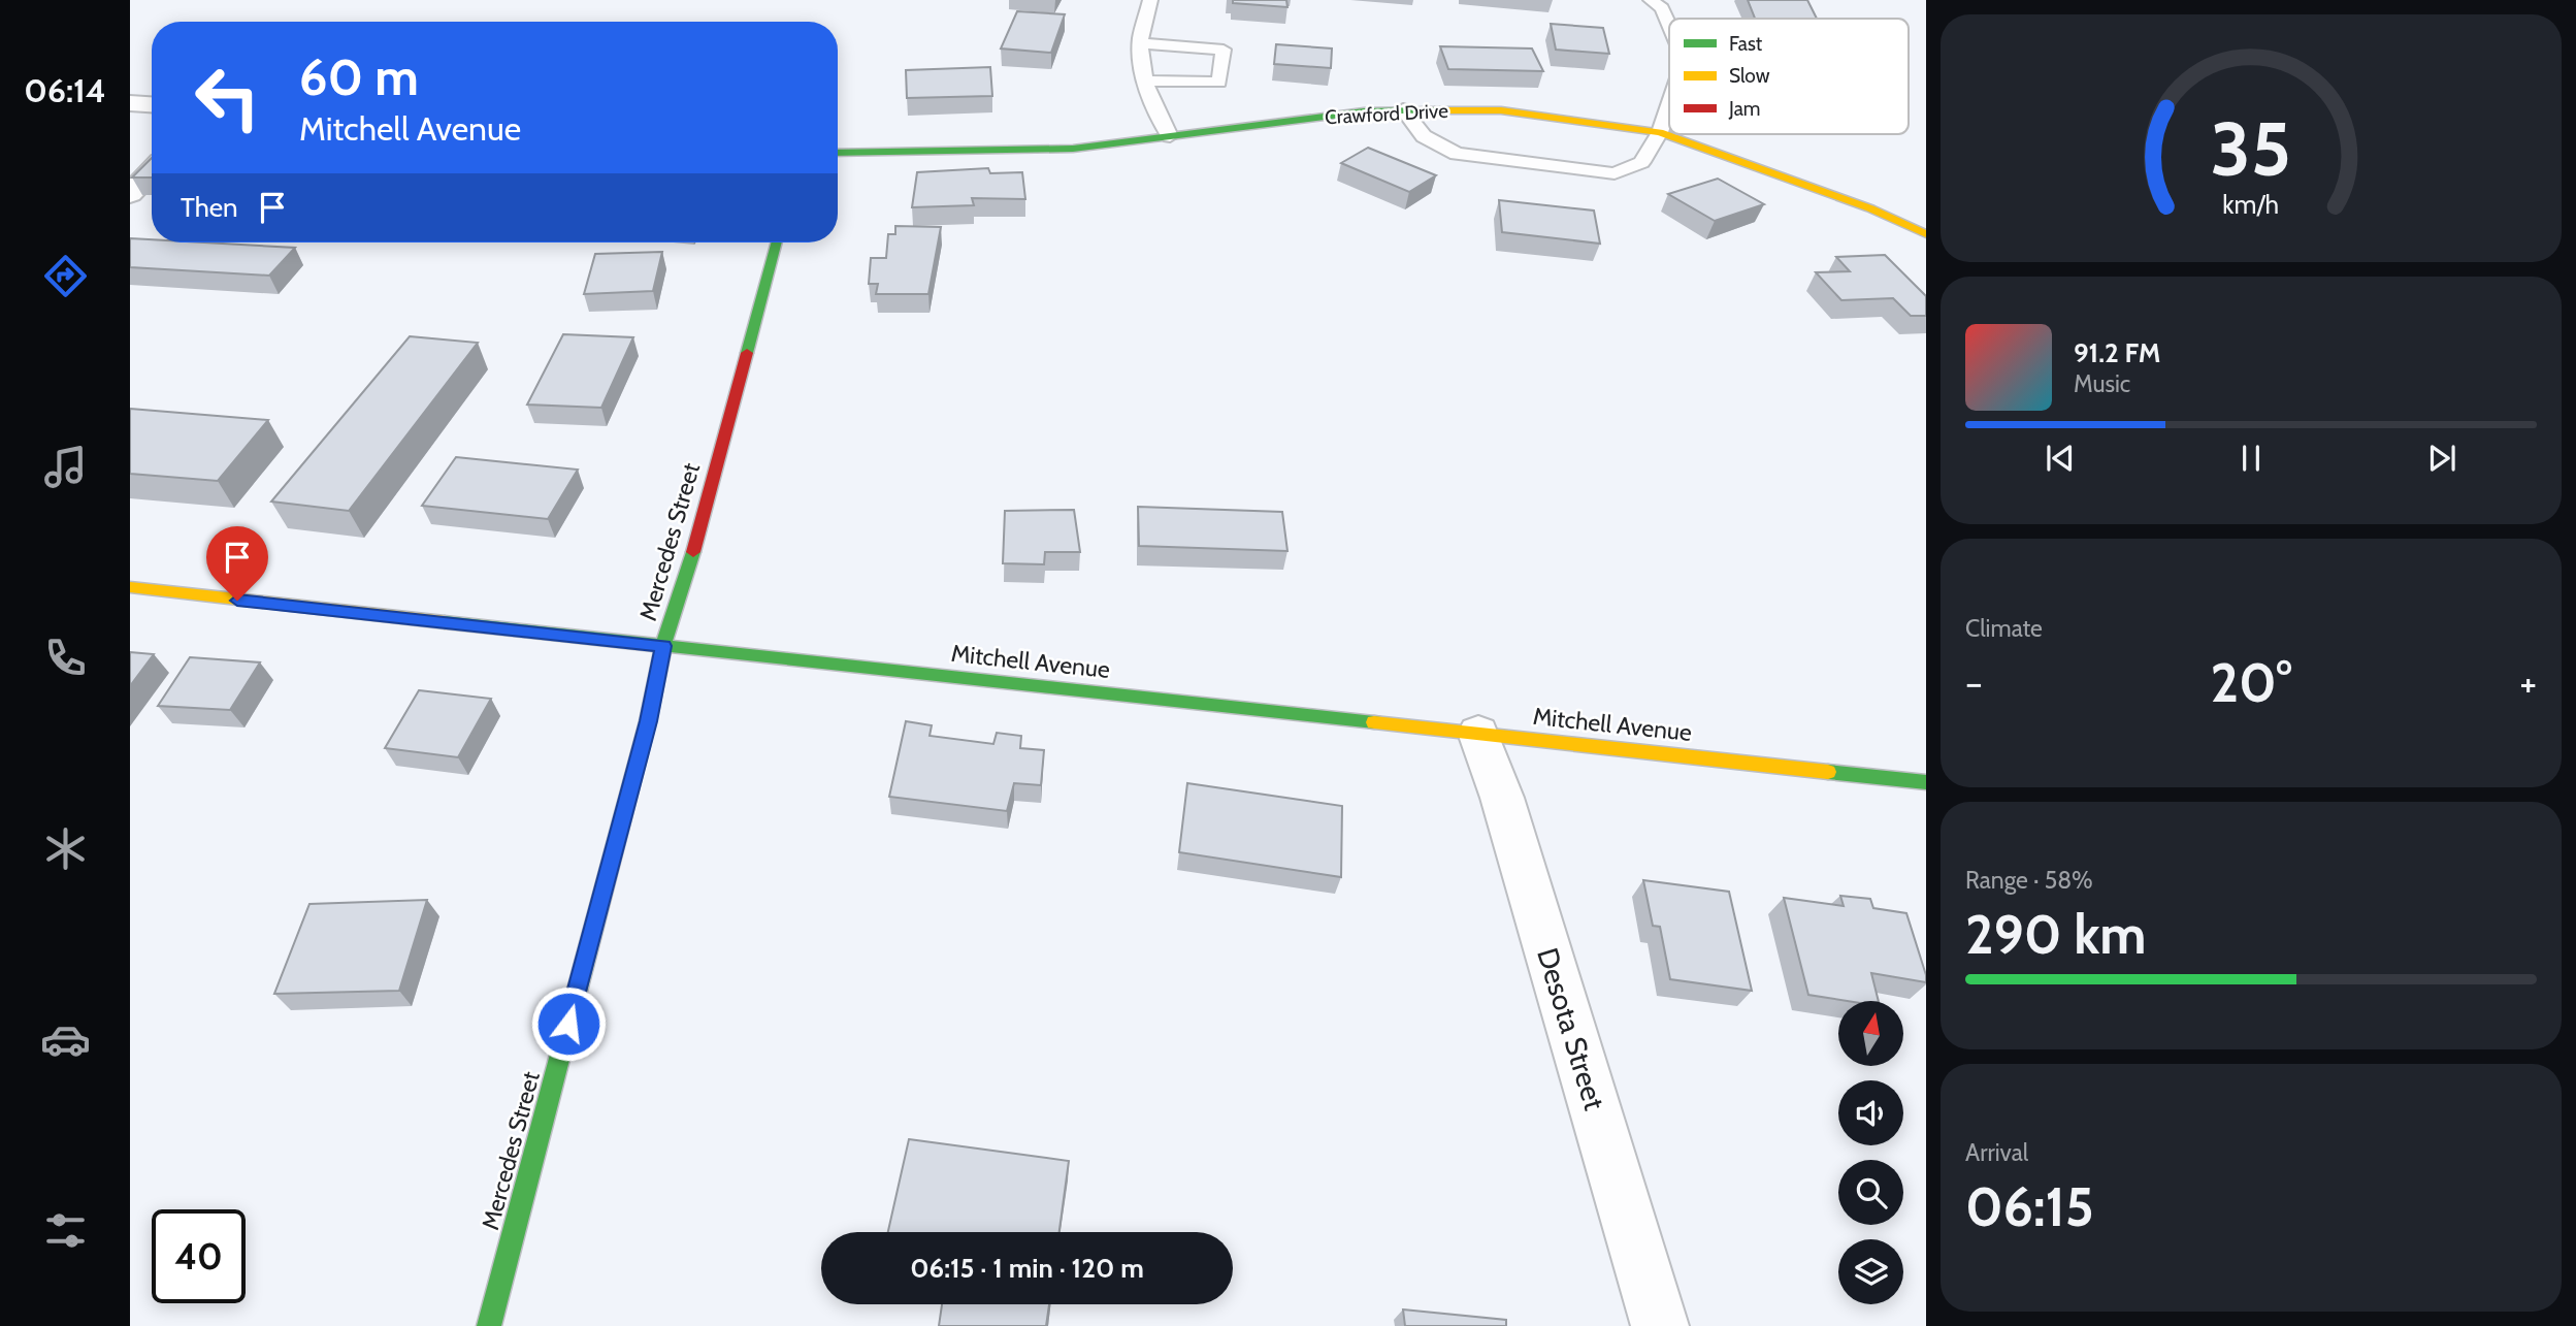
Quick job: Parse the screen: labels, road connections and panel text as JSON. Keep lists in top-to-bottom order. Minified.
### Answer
{"streets":{"street":["Crawford Drive","Mercedes Street","Mitchell Avenue","Desota Street"]},"crossings":[["Mercedes Street","Mitchell Avenue"],["Mitchell Avenue","Desota Street"]],"legend":["Fast","Slow","Jam"],"north":"top","page":{"tabs":"06:14","turn":["60 m","Mitchell Avenue"],"then":"Then","song":["91.2 FM","Music"],"tile":["Climate",["Range · 58%","290 km"],["Arrival","06:15"]],"heat":["−","20°","+"],"limit":"40","trip":"06:15 · 1 min · 120 m","gauge":["35","km/h"]}}
